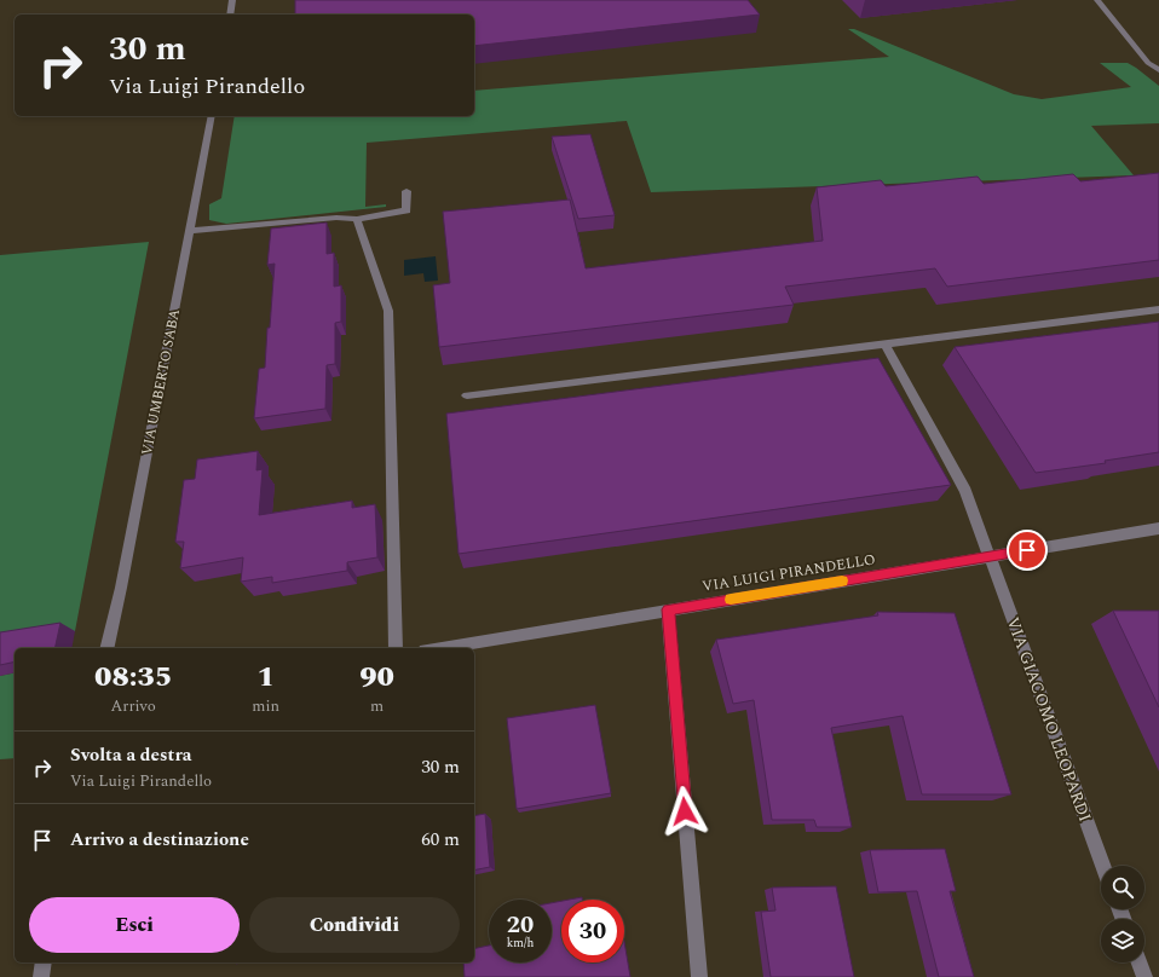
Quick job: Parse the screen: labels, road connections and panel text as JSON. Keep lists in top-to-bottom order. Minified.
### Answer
{"streets":{"street":["VIA UMBERTO SABA","VIA LUIGI PIRANDELLO","VIA GIACOMO LEOPARDI"]},"crossings":[["VIA LUIGI PIRANDELLO","VIA GIACOMO LEOPARDI"]],"page":{"turn":["30 m","Via Luigi Pirandello"],"eta":["08:35","Arrivo","1","min","90","m"],"list":[{"name":"Svolta a destra","note":"Via Luigi Pirandello","value":"30 m"},{"name":"Arrivo a destinazione","value":"60 m"}],"buttons":["Esci","Condividi"],"speed":"20 km/h","limit":"30"}}
